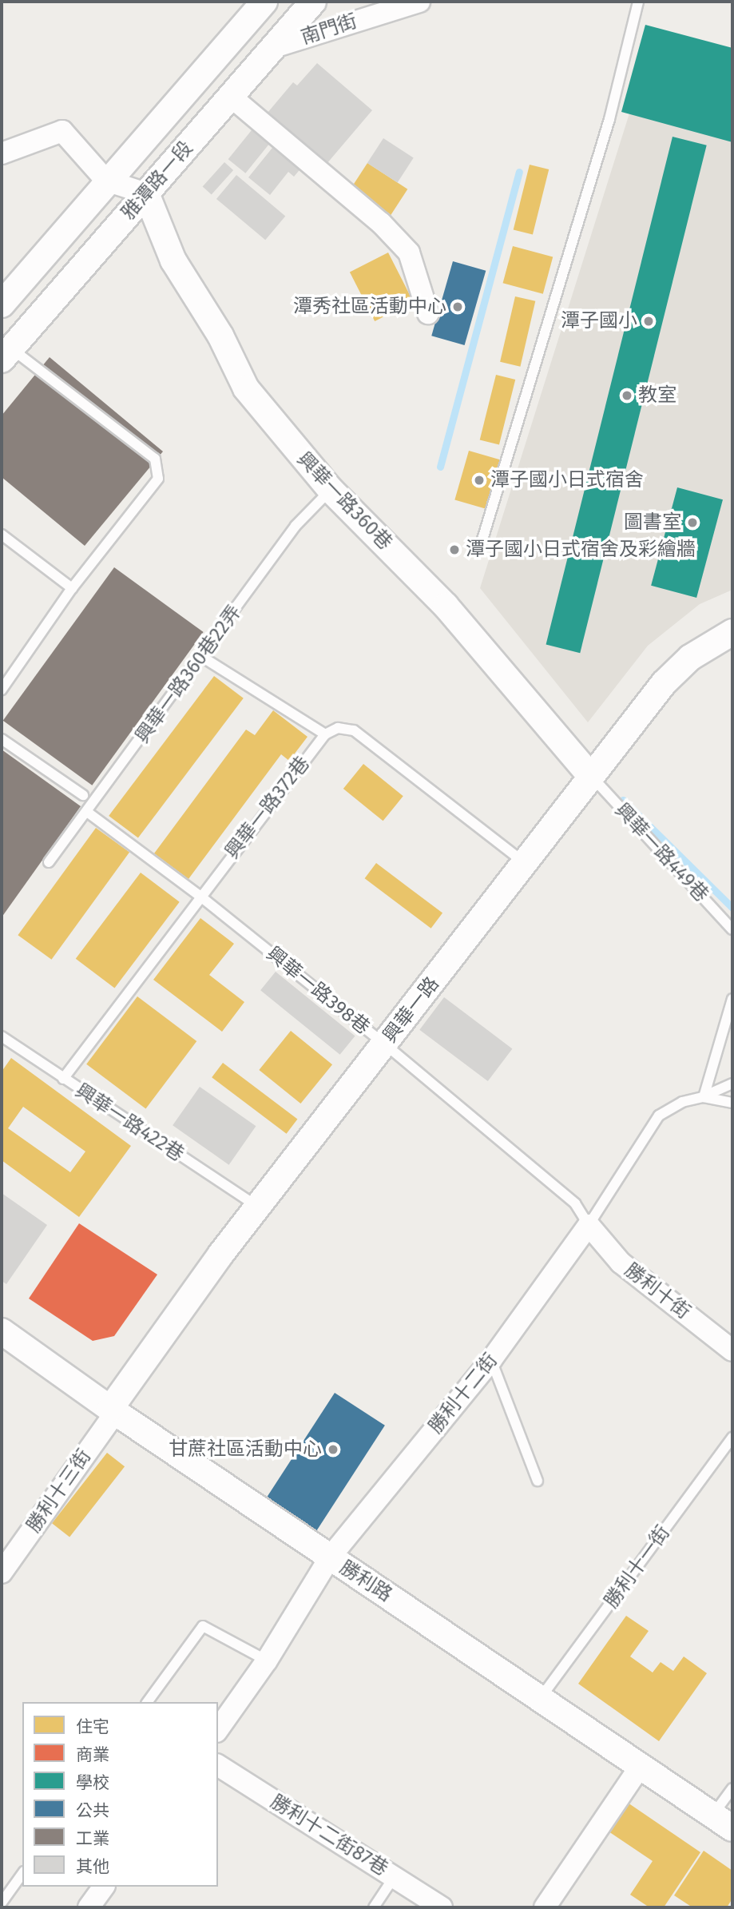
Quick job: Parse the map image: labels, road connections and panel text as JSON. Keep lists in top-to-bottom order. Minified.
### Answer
{"streets":{"street":["南門街","雅潭路一段","興華一路360巷","興華一路","勝利十街","勝利十二街","勝利十三街","勝利路","勝利十二街87巷"],"lane":["興華一路360巷22弄","興華一路372巷","興華一路449巷","興華一路398巷","興華一路422巷","勝利十一街"]},"crossings":[["南門街","雅潭路一段"],["雅潭路一段","興華一路360巷"],["興華一路360巷","興華一路360巷22弄"],["興華一路360巷","興華一路449巷"],["興華一路360巷","興華一路"],["興華一路360巷22弄","興華一路398巷"],["興華一路372巷","興華一路398巷"],["興華一路372巷","興華一路422巷"],["興華一路449巷","興華一路"],["興華一路398巷","興華一路"],["興華一路398巷","勝利十街"],["興華一路398巷","勝利十二街"],["興華一路","興華一路422巷"],["興華一路","勝利十三街"],["興華一路","勝利路"],["勝利十街","勝利十二街"],["勝利十二街","勝利路"],["勝利十三街","勝利路"],["勝利十一街","勝利路"]],"places":["潭秀社區活動中心","潭子國小","教室","潭子國小日式宿舍","圖書室","潭子國小日式宿舍及彩繪牆","甘蔗社區活動中心"],"legend":["住宅","商業","學校","公共","工業","其他"]}
